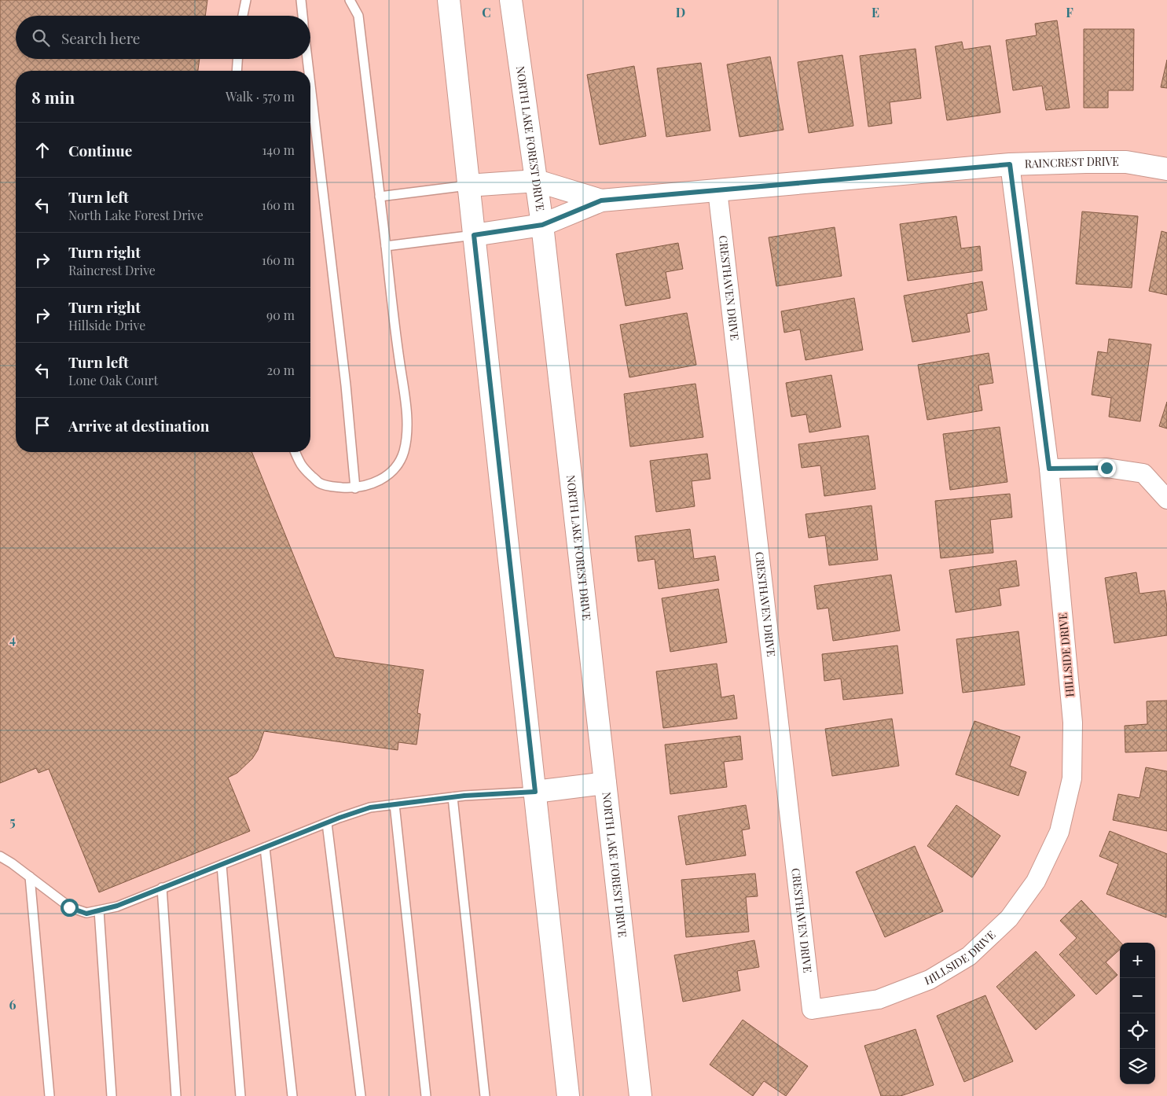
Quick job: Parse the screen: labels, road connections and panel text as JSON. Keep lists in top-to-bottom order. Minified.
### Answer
{"streets":{"main road":["NORTH LAKE FOREST DRIVE","RAINCREST DRIVE"],"street":["CRESTHAVEN DRIVE","HILLSIDE DRIVE"]},"crossings":[["NORTH LAKE FOREST DRIVE","RAINCREST DRIVE"],["RAINCREST DRIVE","CRESTHAVEN DRIVE"],["RAINCREST DRIVE","HILLSIDE DRIVE"],["CRESTHAVEN DRIVE","HILLSIDE DRIVE"]],"page":{"search":"Search here","heading":["8 min","Walk · 570 m"],"list":[["Continue","140 m"],["Turn left","North Lake Forest Drive","160 m"],["Turn right","Raincrest Drive","160 m"],["Turn right","Hillside Drive","90 m"],["Turn left","Lone Oak Court","20 m"],"Arrive at destination"],"map_buttons":["+","−"]},"grid":{"columns":["C","D","E","F"],"rows":["4","5","6"]}}
